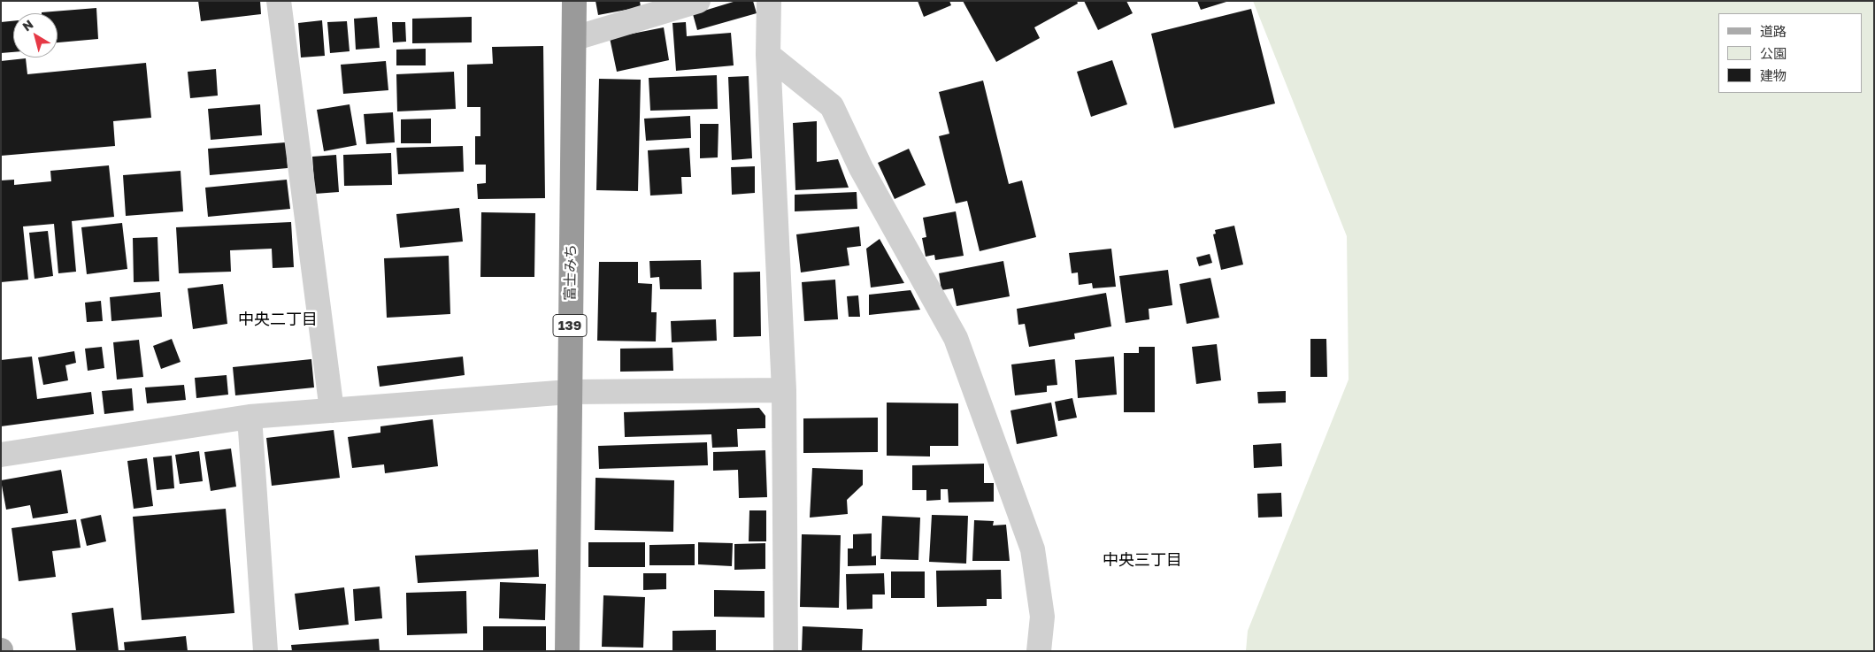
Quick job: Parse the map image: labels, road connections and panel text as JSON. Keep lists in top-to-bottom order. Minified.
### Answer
{"streets":{"highway":["富士みち","139"]},"districts":["中央二丁目","中央三丁目"],"legend":["道路","公園","建物"],"north":"top left"}
